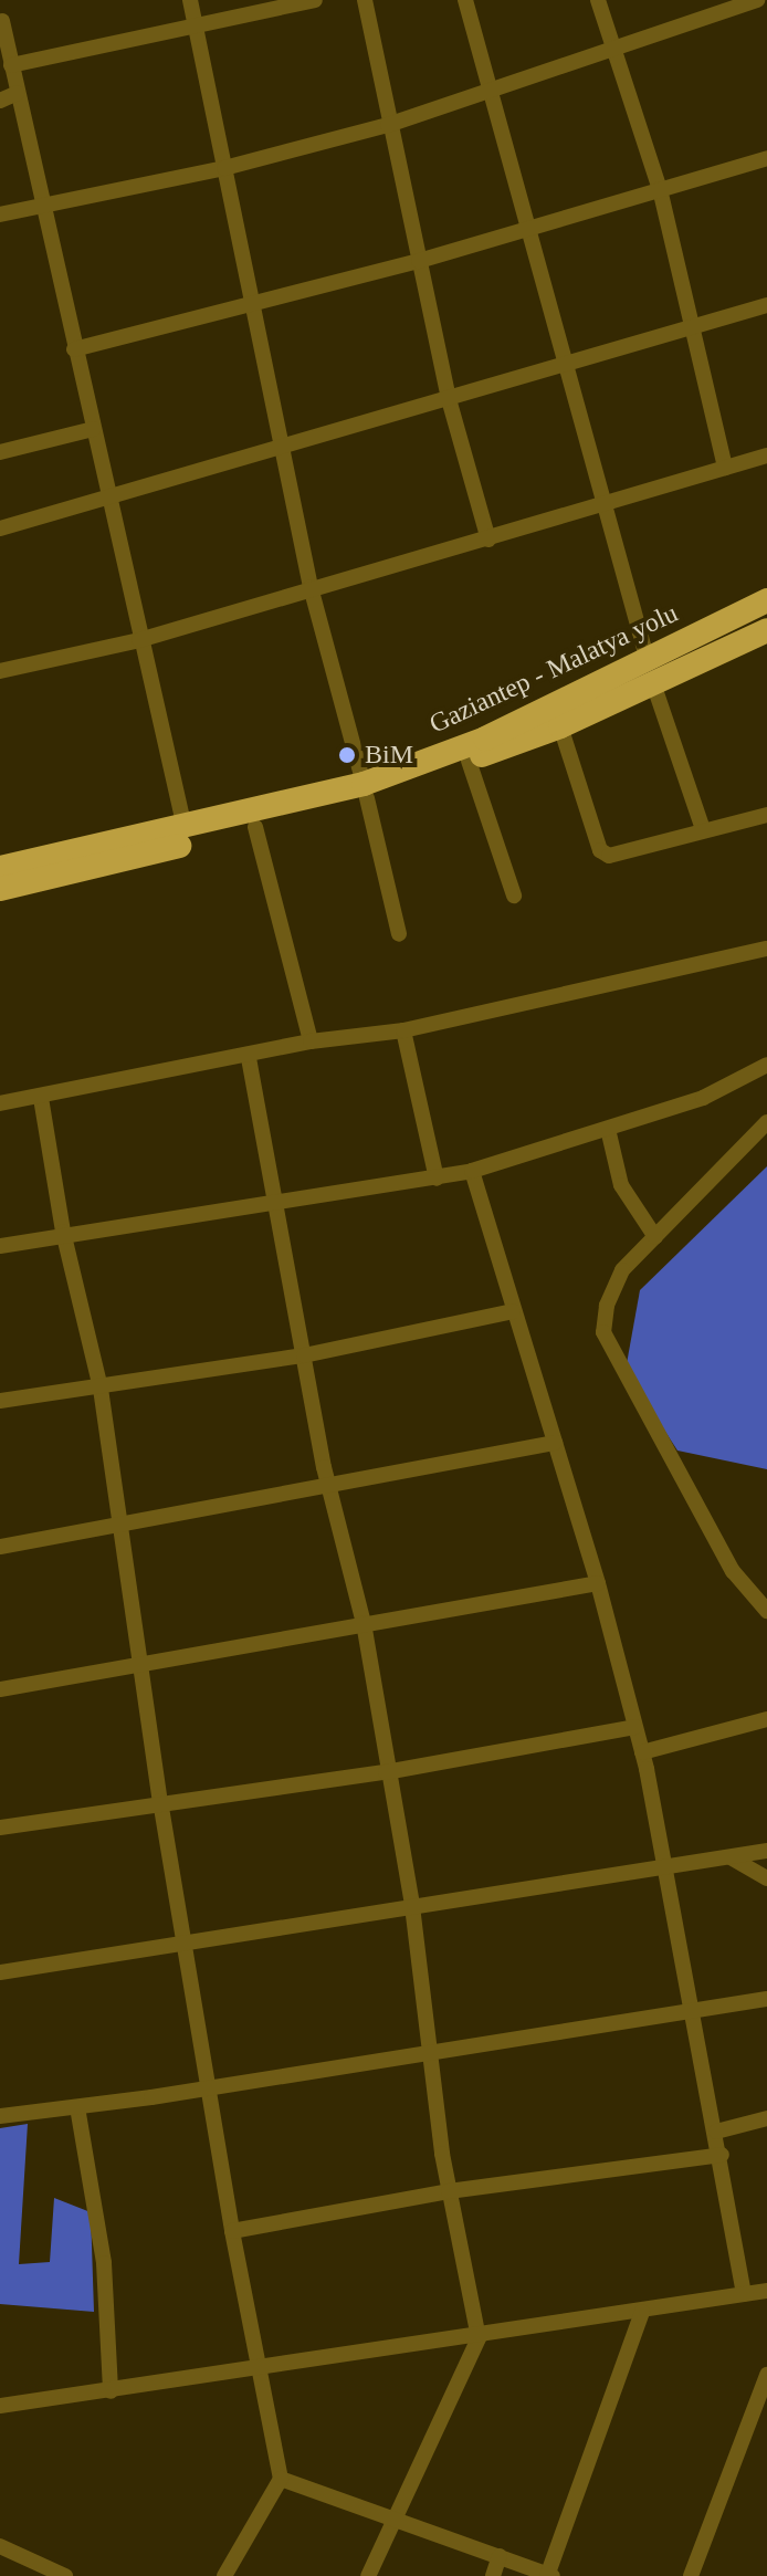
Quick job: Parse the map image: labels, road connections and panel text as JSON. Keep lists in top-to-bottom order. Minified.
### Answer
{"streets":{"highway":["Gaziantep - Malatya yolu"]},"places":["BiM"]}
